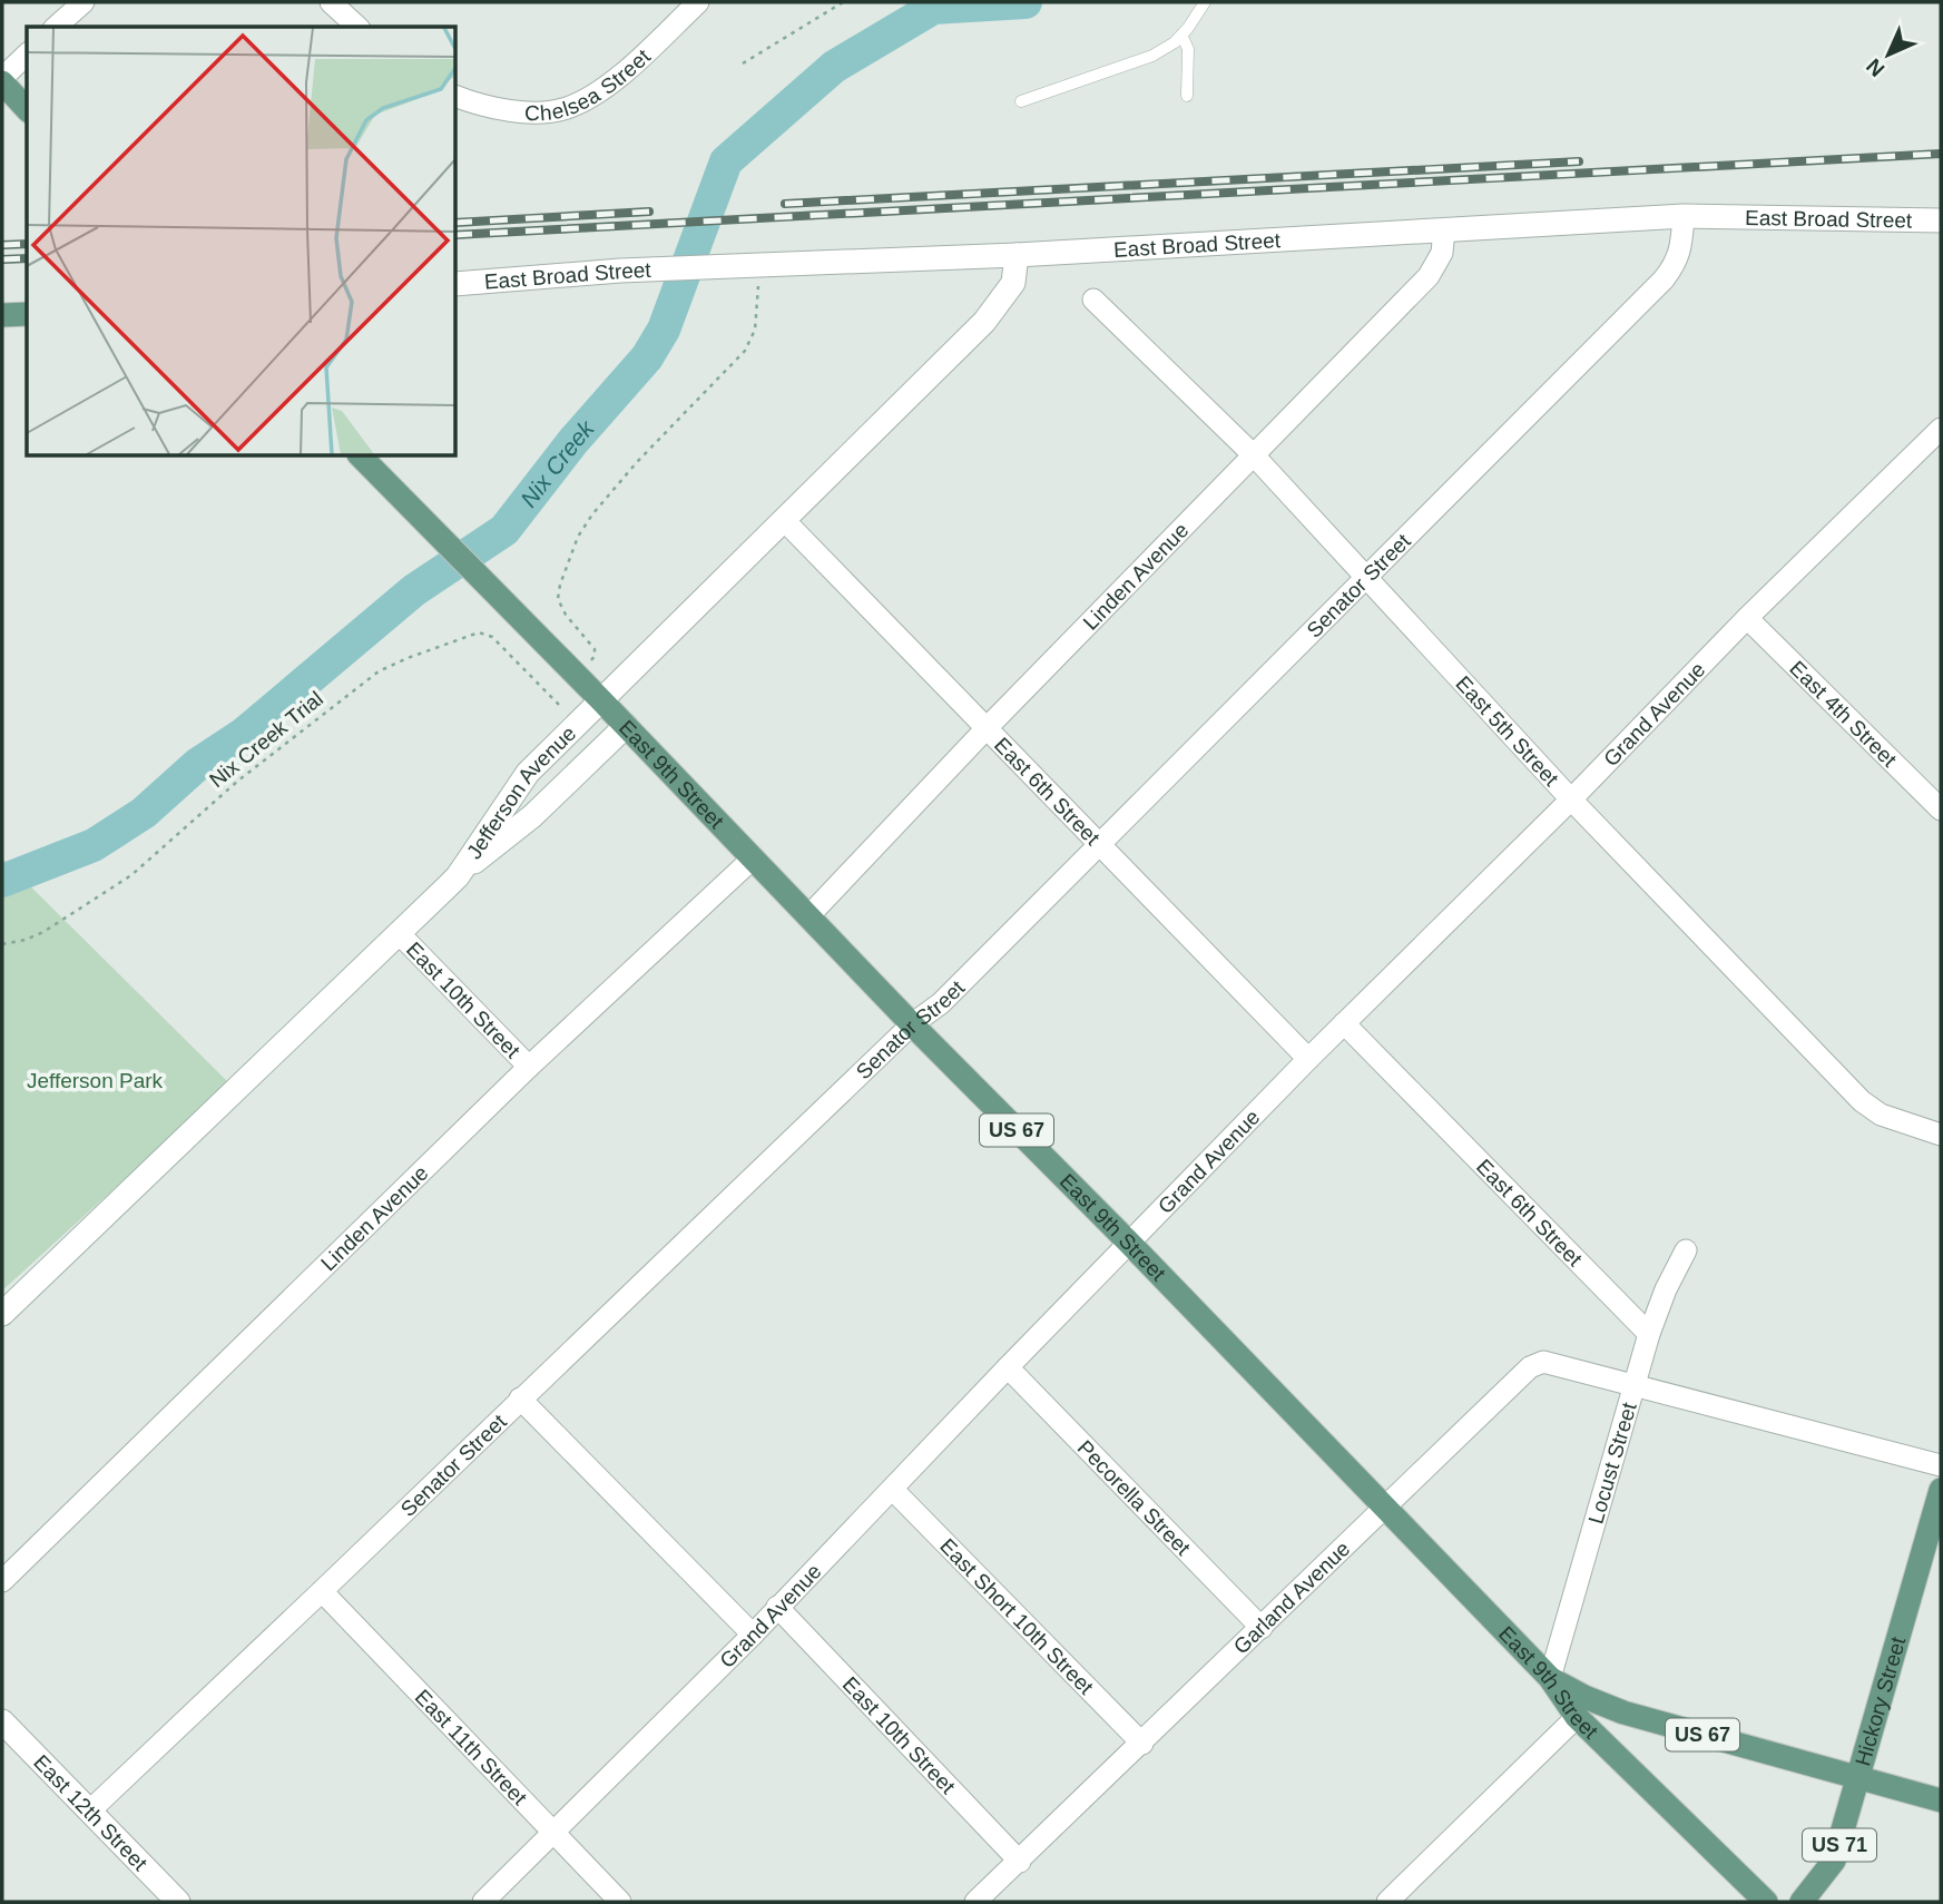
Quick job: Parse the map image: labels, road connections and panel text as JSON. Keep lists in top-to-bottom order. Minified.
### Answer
{"streets":{"main road":["East 9th Street","US 67","Hickory Street","US 71"],"street":["Chelsea Street","East Broad Street","Linden Avenue","Senator Street","Grand Avenue","East 4th Street","East 5th Street","East 6th Street","Jefferson Avenue","East 10th Street","Locust Street","Pecorella Street","Garland Avenue","East Short 10th Street","East 11th Street","East 12th Street"],"path":["Nix Creek Trial"]},"crossings":[["East Broad Street","Linden Avenue"],["East Broad Street","Senator Street"],["East Broad Street","Jefferson Avenue"],["Linden Avenue","East 5th Street"],["Linden Avenue","East 9th Street"],["Linden Avenue","East 6th Street"],["Linden Avenue","East 10th Street"],["Senator Street","East 5th Street"],["Senator Street","East 9th Street"],["Senator Street","East 6th Street"],["Senator Street","East 11th Street"],["Senator Street","East 12th Street"],["Grand Avenue","East 4th Street"],["Grand Avenue","East 5th Street"],["Grand Avenue","East 9th Street"],["Grand Avenue","East 6th Street"],["Grand Avenue","East 10th Street"],["Grand Avenue","Pecorella Street"],["Grand Avenue","East Short 10th Street"],["Grand Avenue","East 11th Street"],["East 9th Street","Jefferson Avenue"],["East 9th Street","US 67"],["East 9th Street","Locust Street"],["East 9th Street","Garland Avenue"],["East 6th Street","Jefferson Avenue"],["East 6th Street","Locust Street"],["Jefferson Avenue","East 10th Street"],["East 10th Street","Garland Avenue"],["US 67","Locust Street"],["US 67","Hickory Street"],["Locust Street","Garland Avenue"],["Pecorella Street","Garland Avenue"],["Garland Avenue","East Short 10th Street"]],"water":["Nix Creek"],"parks":["Jefferson Park"],"north":"bottom left"}
